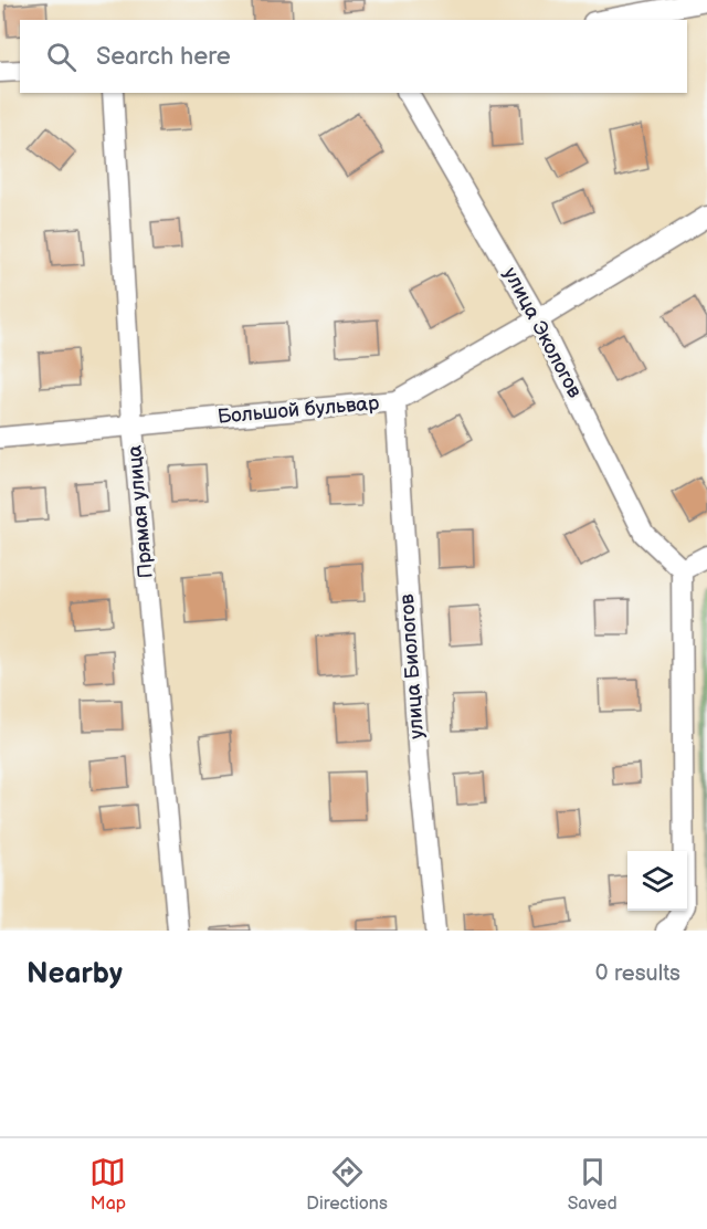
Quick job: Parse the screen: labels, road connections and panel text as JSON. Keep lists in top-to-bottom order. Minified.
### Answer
{"streets":{"street":["улица Экологов","Большой бульвар","Прямая улица","улица Биологов"]},"crossings":[["улица Экологов","Большой бульвар"],["Большой бульвар","Прямая улица"],["Большой бульвар","улица Биологов"]],"page":{"search":"Search here","heading":["Nearby","0 results"],"nav":["Map","Directions","Saved"]}}
